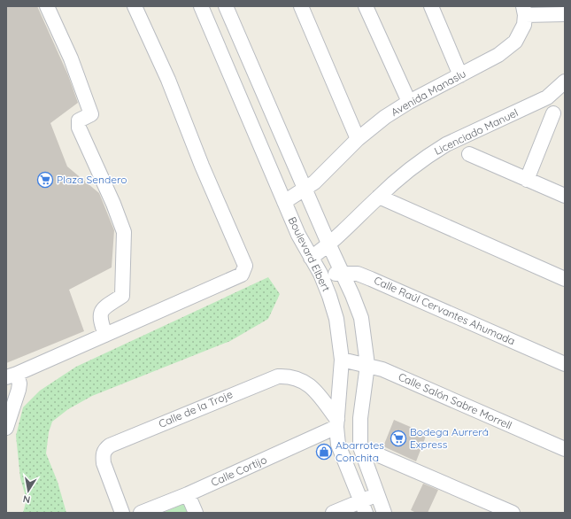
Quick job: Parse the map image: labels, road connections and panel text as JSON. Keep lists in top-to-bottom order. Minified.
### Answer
{"streets":{"street":["Avenida Manaslu","Licenciado Manuel","Boulevard Elbert","Calle Raúl Cervantes Ahumada","Calle Salón Sabre Morrell","Calle de la Troje","Calle Cortijo"]},"crossings":[["Avenida Manaslu","Boulevard Elbert"],["Licenciado Manuel","Boulevard Elbert"],["Boulevard Elbert","Calle Raúl Cervantes Ahumada"],["Boulevard Elbert","Calle Salón Sabre Morrell"],["Boulevard Elbert","Calle de la Troje"],["Boulevard Elbert","Calle Cortijo"],["Calle de la Troje","Calle Cortijo"]],"places":{"supermarket":["Plaza Sendero","Bodega Aurrerá Express"],"shop":["Abarrotes Conchita"]},"north":"bottom"}
